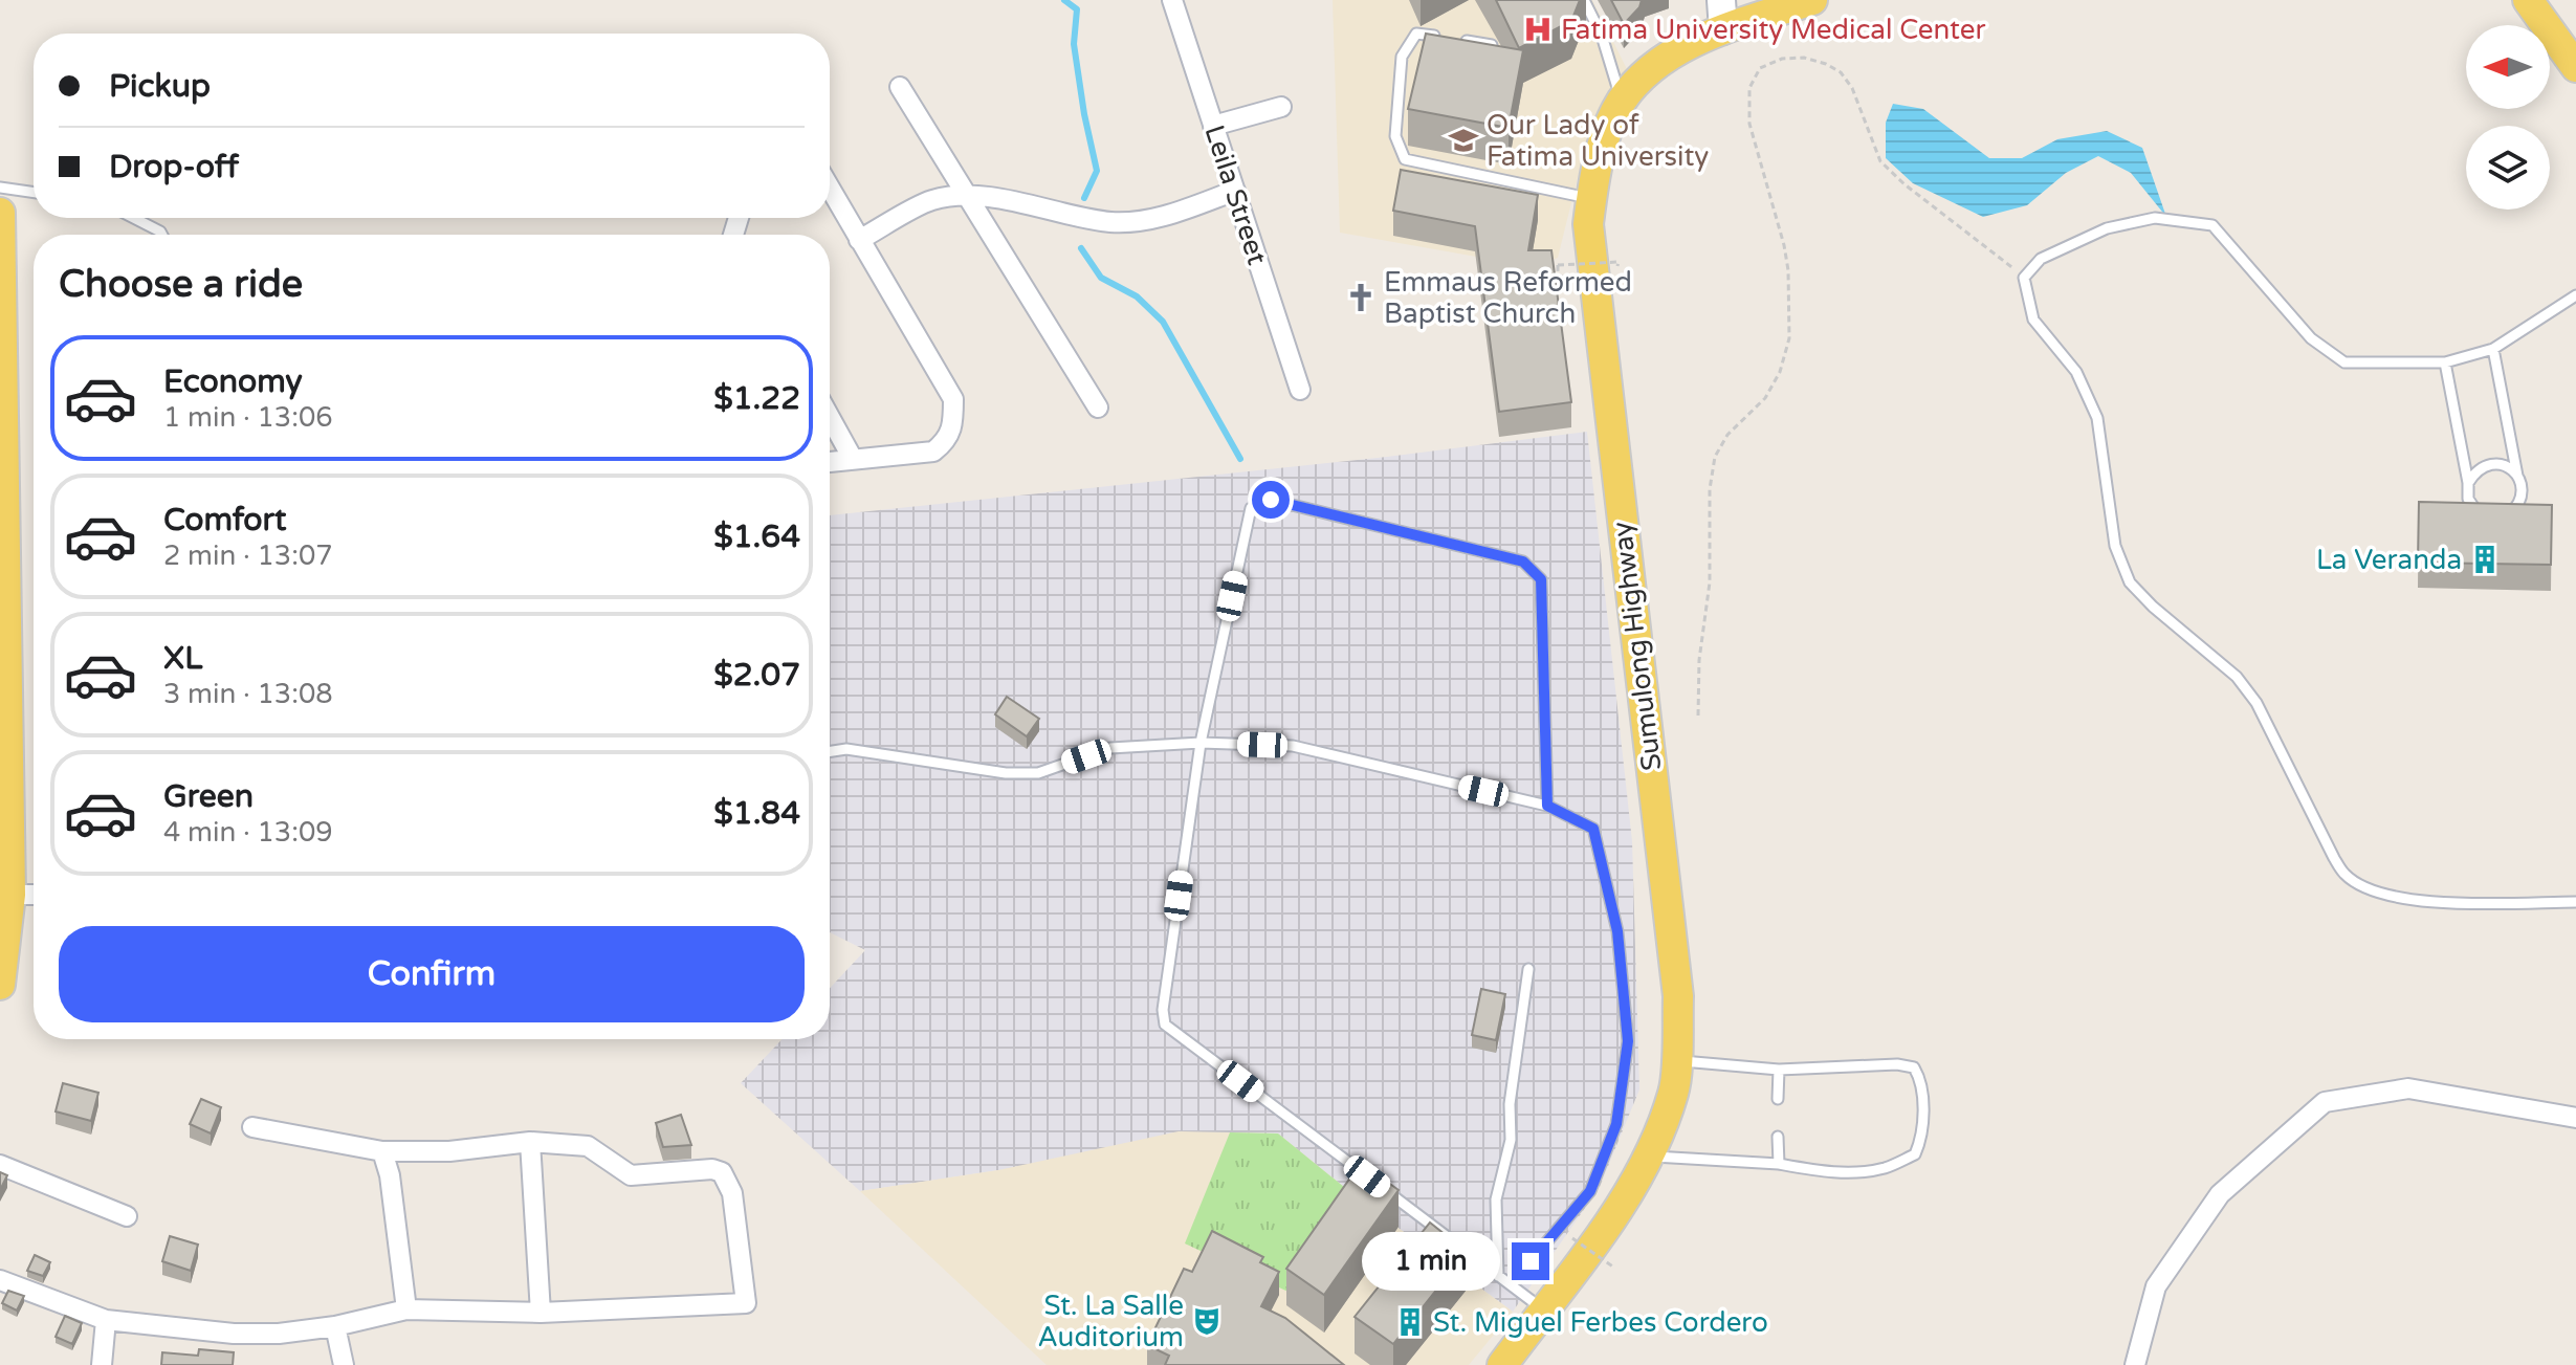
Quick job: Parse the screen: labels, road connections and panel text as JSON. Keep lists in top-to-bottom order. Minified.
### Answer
{"streets":{"main road":["Sumulong Highway"],"street":["Leila Street"]},"places":{"hospital":["Fatima University Medical Center"],"school or university":["Our Lady of Fatima University"],"church":["Emmaus Reformed Baptist Church"],"building":["La Veranda","St. Miguel Ferbes Cordero"],"theatre":["St. La Salle Auditorium"]},"north":"left","page":{"banner":["Pickup","Drop-off"],"heading":"Choose a ride","list":[{"name":"Economy","note":"1 min · 13:06","value":"$1.22"},{"name":"Comfort","note":"2 min · 13:07","value":"$1.64"},{"name":"XL","note":"3 min · 13:08","value":"$2.07"},{"name":"Green","note":"4 min · 13:09","value":"$1.84"}],"buttons":"Confirm","bubble":"1 min"}}
